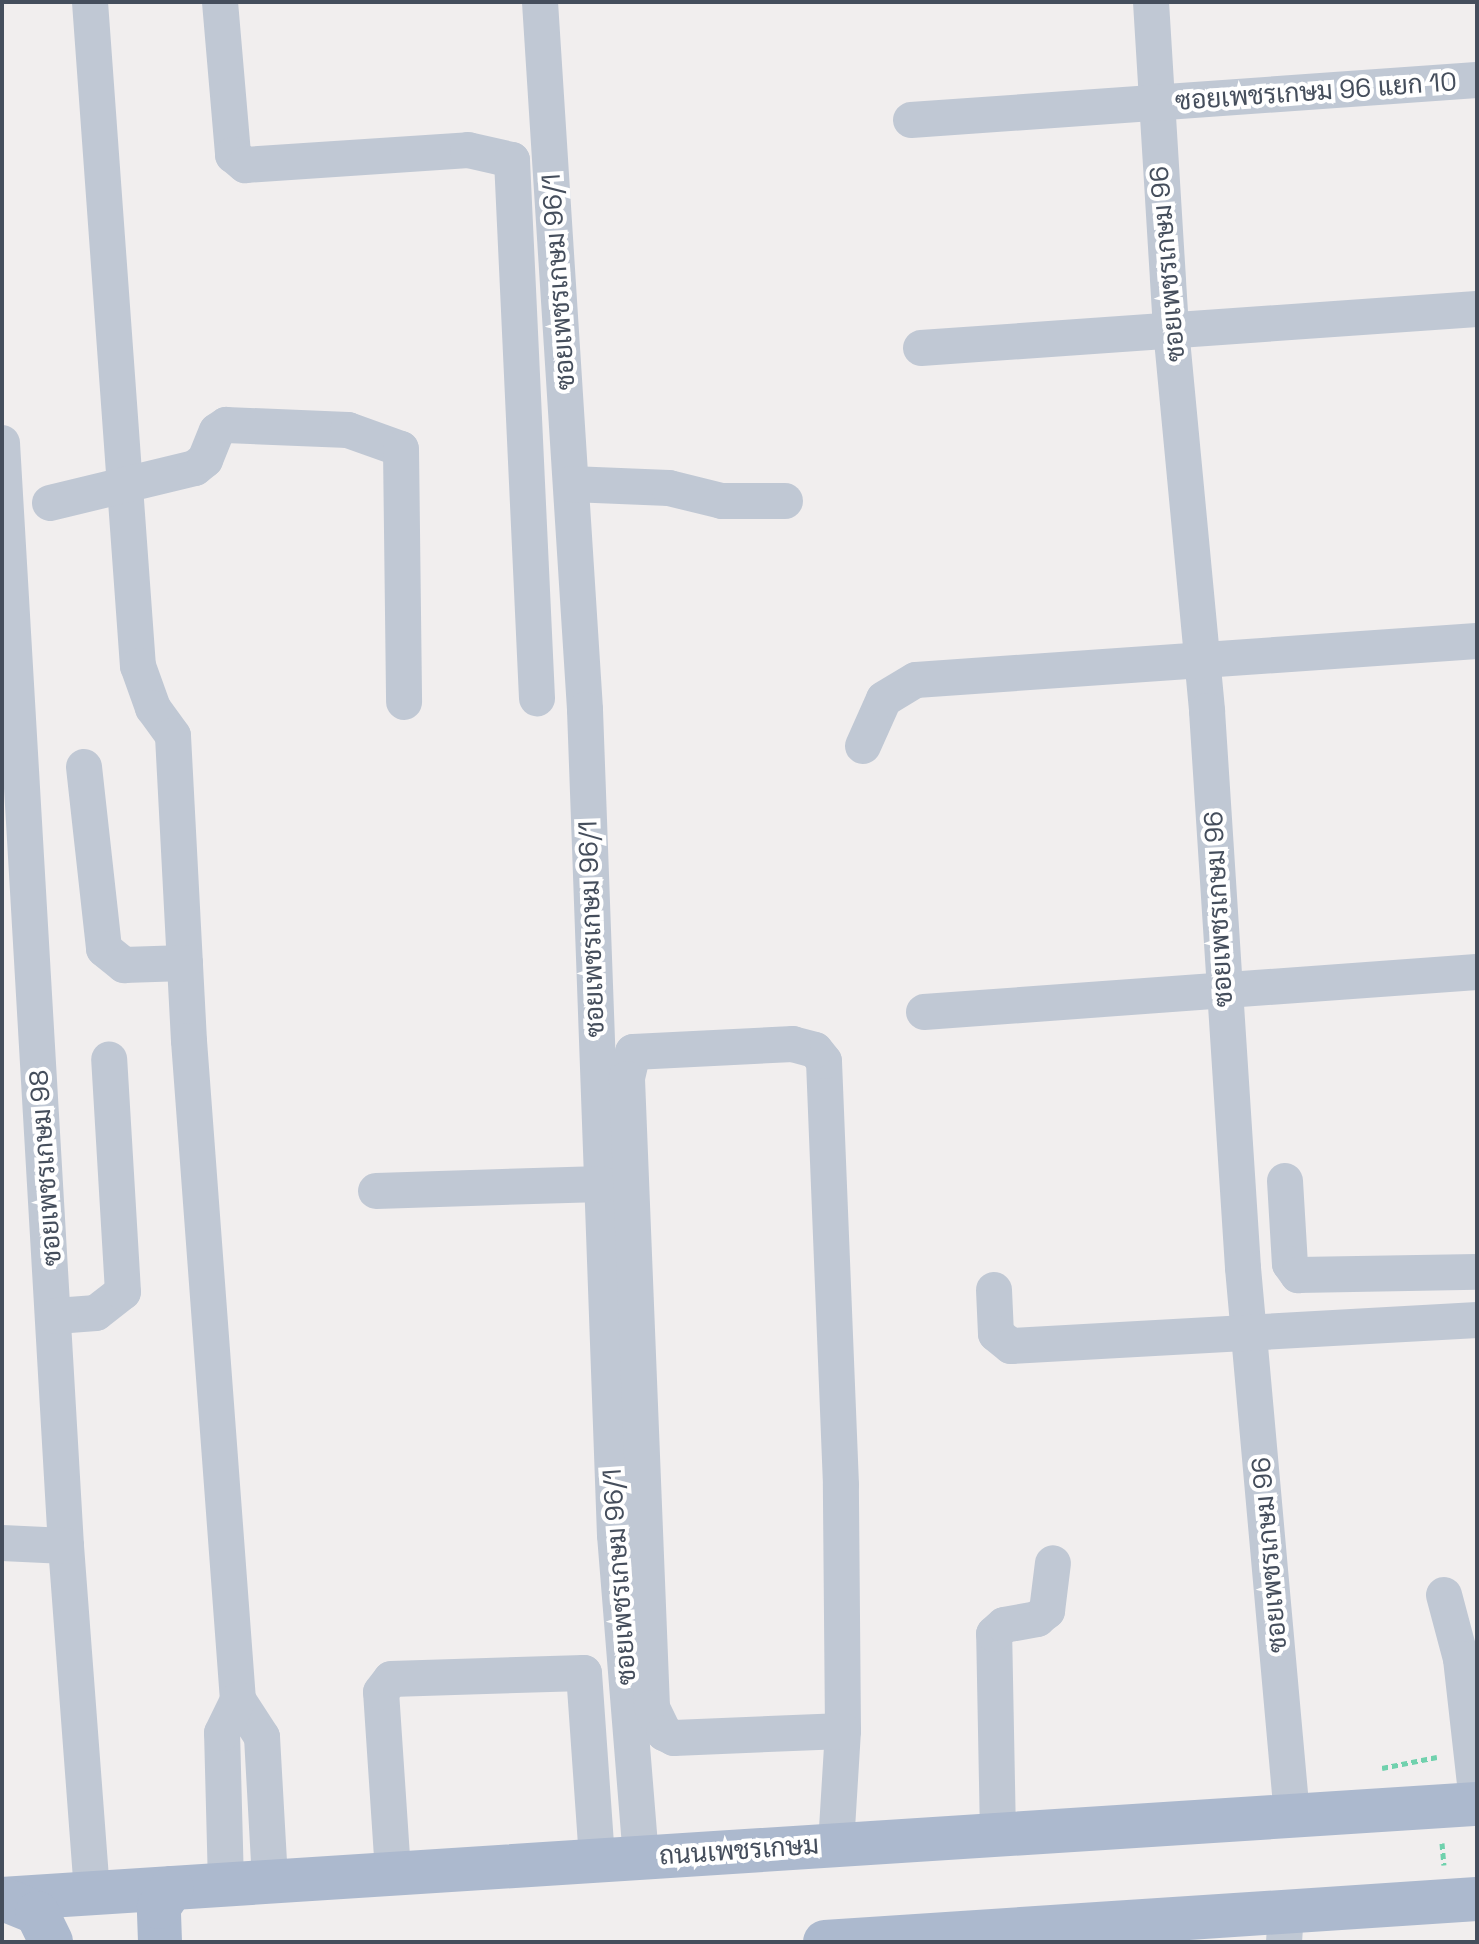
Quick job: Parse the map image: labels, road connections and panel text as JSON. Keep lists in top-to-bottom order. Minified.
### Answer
{"streets":{"main road":["ถนนเพชรเกษม"],"street":["ซอยเพชรเกษม 96 แยก 10","ซอยเพชรเกษม 96","ซอยเพชรเกษม 96/1","ซอยเพชรเกษม 98"]},"crossings":[["ซอยเพชรเกษม 96 แยก 10","ซอยเพชรเกษม 96"],["ซอยเพชรเกษม 96","ถนนเพชรเกษม"],["ซอยเพชรเกษม 96/1","ถนนเพชรเกษม"],["ซอยเพชรเกษม 98","ถนนเพชรเกษม"]]}
